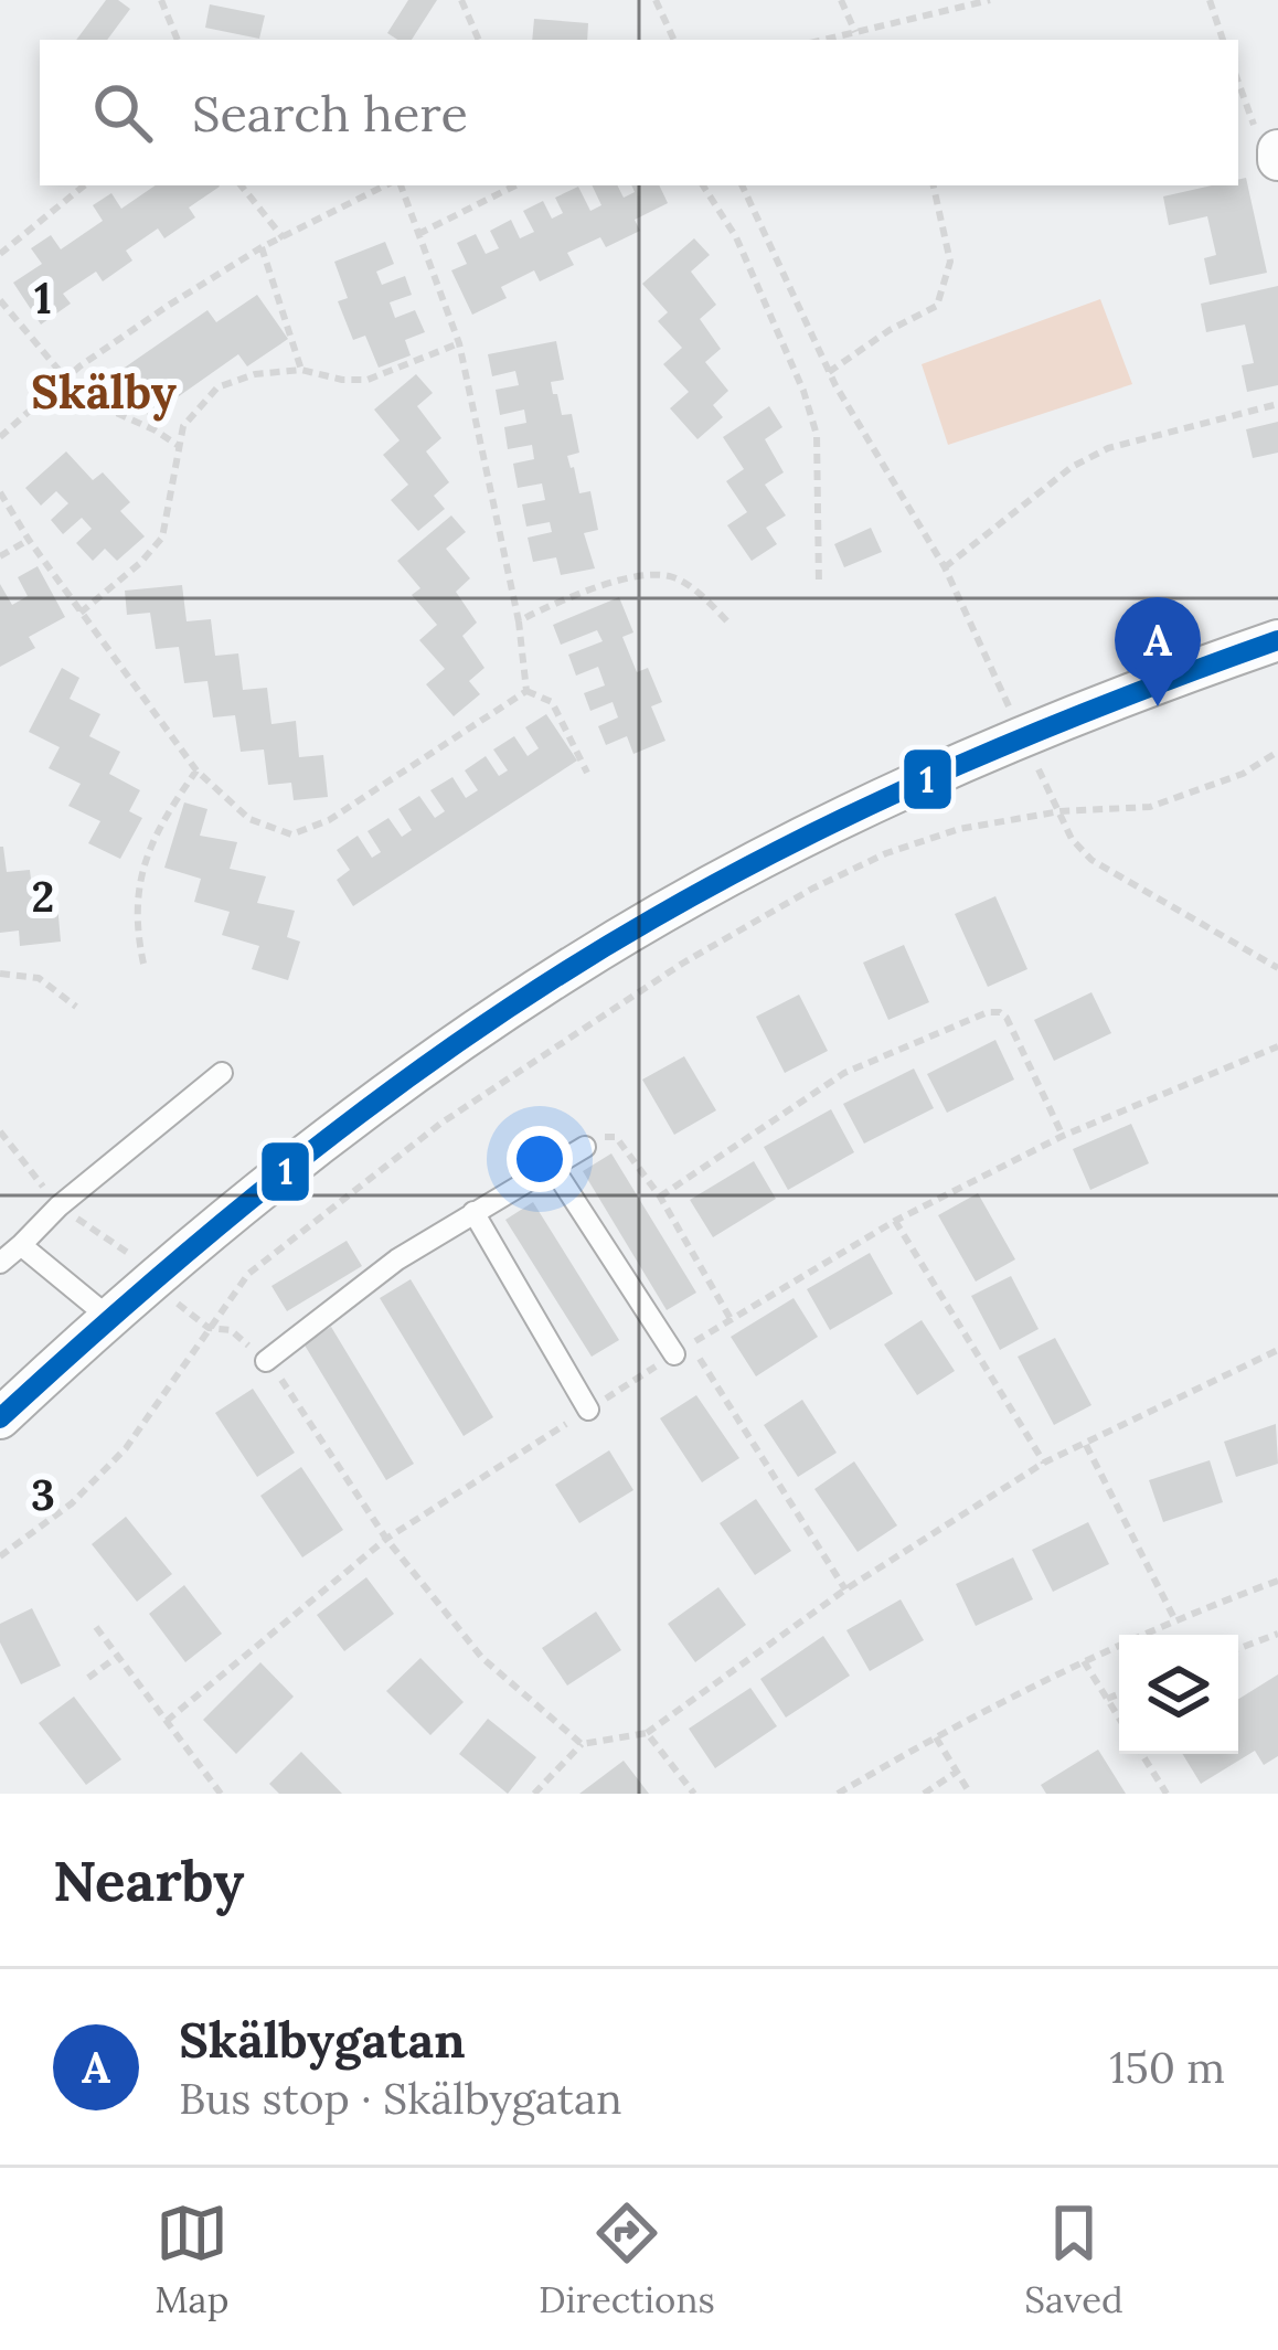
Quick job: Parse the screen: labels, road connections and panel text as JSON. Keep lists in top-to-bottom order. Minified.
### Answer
{"districts":["Skälby"],"lines":["transit line 1"],"page":{"search":"Search here","pins":"A","heading":"Nearby","list":[{"mark":"A","name":"Skälbygatan","note":"Bus stop · Skälbygatan","value":"150 m"}],"nav":["Map","Directions","Saved"]},"grid":{"rows":["1","2","3"]}}
